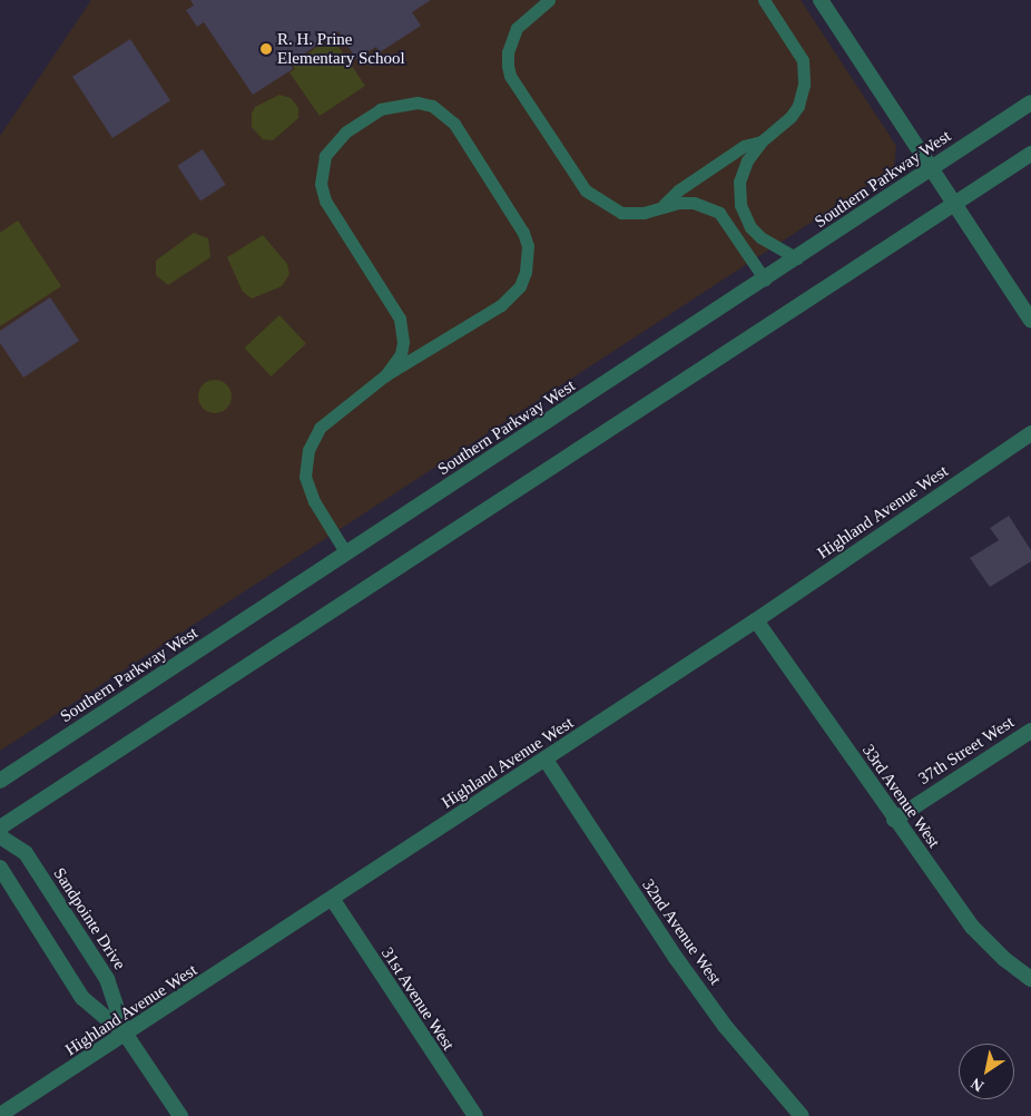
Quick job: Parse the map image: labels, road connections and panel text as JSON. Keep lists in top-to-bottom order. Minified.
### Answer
{"streets":{"street":["Southern Parkway West","Highland Avenue West","37th Street West","33rd Avenue West","Sandpointe Drive","32nd Avenue West","31st Avenue West"]},"crossings":[["Highland Avenue West","33rd Avenue West"],["Highland Avenue West","Sandpointe Drive"],["Highland Avenue West","32nd Avenue West"],["Highland Avenue West","31st Avenue West"],["37th Street West","33rd Avenue West"]],"places":["R. H. Prine Elementary School"],"north":"bottom left"}
